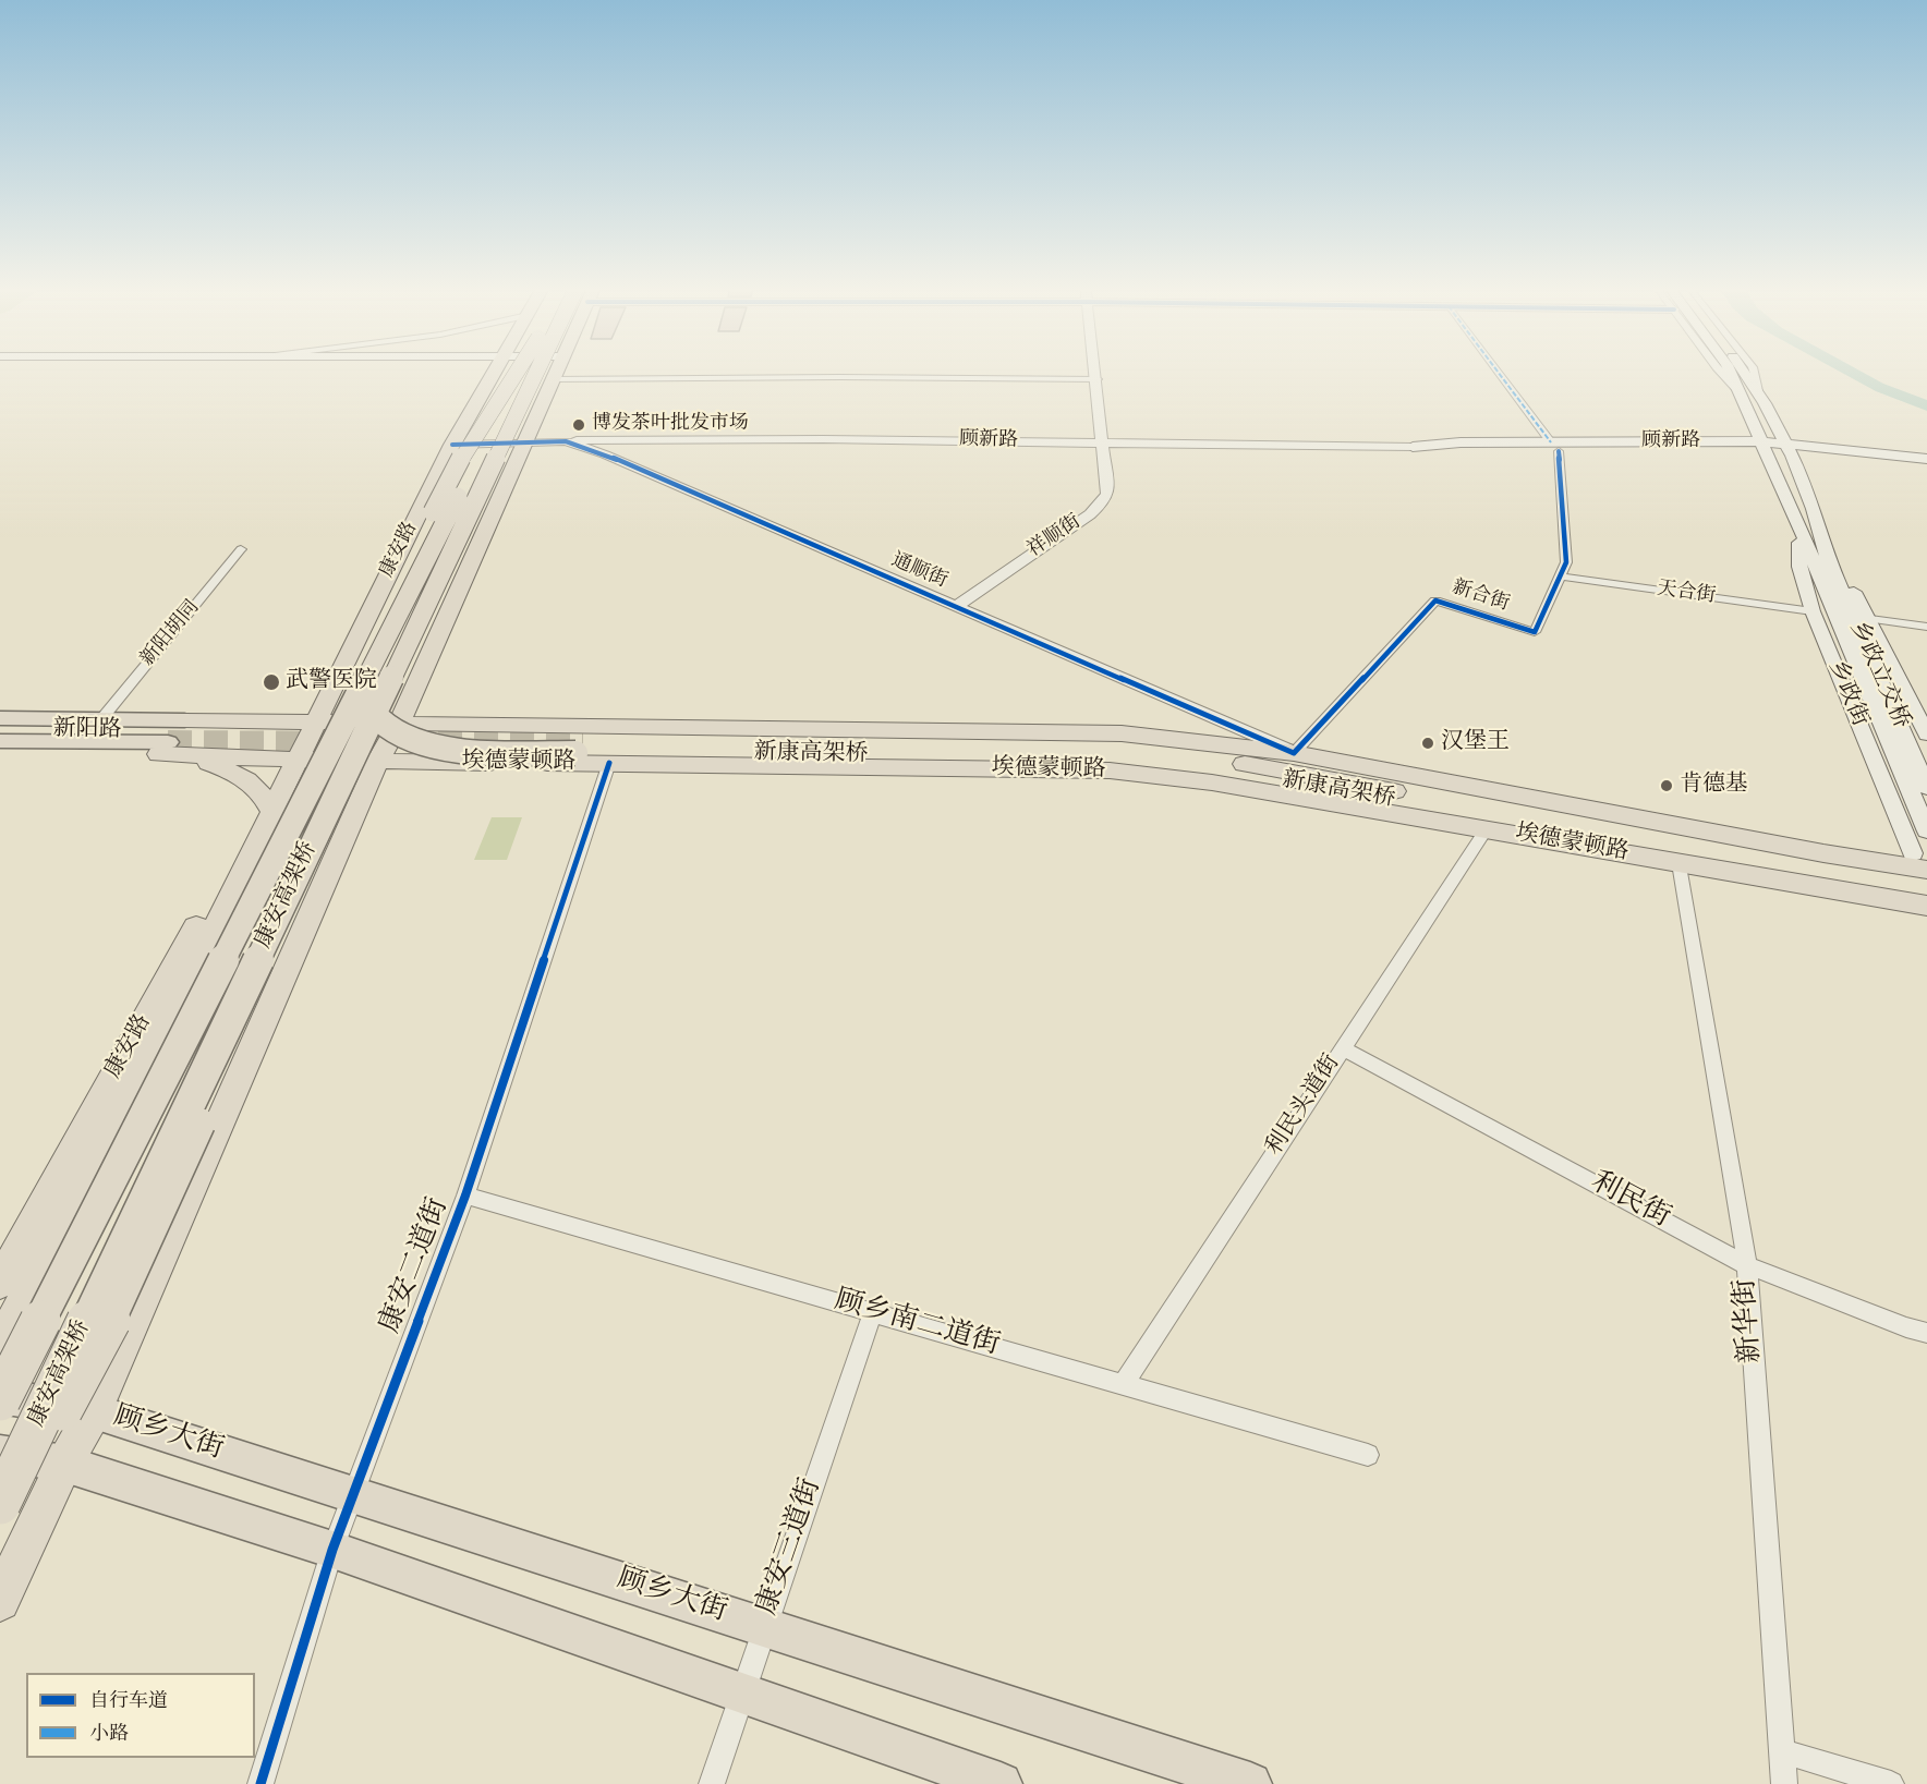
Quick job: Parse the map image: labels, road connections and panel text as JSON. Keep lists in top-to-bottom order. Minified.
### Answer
{"streets":{"highway":["康安路","新康高架桥","埃德蒙顿路","康安高架桥"],"main road":["顾新路","乡政立交桥","乡政街","新阳路","顾乡大街"],"street":["祥顺街","通顺街","天合街","新合街","新阳胡同","利民头道街","利民街","康安二道街","新华街","顾乡南二道街","康安三道街"]},"crossings":[["顾新路","祥顺街"],["顾新路","通顺街"],["顾新路","新合街"],["顾新路","乡政街"],["祥顺街","通顺街"],["康安路","通顺街"],["康安路","埃德蒙顿路"],["通顺街","新合街"],["通顺街","埃德蒙顿路"],["天合街","新合街"],["天合街","乡政街"],["新合街","埃德蒙顿路"],["乡政立交桥","乡政街"],["乡政街","埃德蒙顿路"],["新阳路","埃德蒙顿路"],["新康高架桥","埃德蒙顿路"],["新康高架桥","新华街"],["埃德蒙顿路","利民头道街"],["埃德蒙顿路","康安二道街"],["埃德蒙顿路","新华街"],["康安高架桥","顾乡大街"],["利民头道街","利民街"],["利民头道街","顾乡南二道街"],["利民街","新华街"],["康安二道街","顾乡南二道街"],["康安二道街","顾乡大街"],["顾乡南二道街","康安三道街"],["顾乡大街","康安三道街"]],"places":["博发茶叶批发市场","武警医院","汉堡王","肯德基"],"legend":["自行车道","小路"]}
